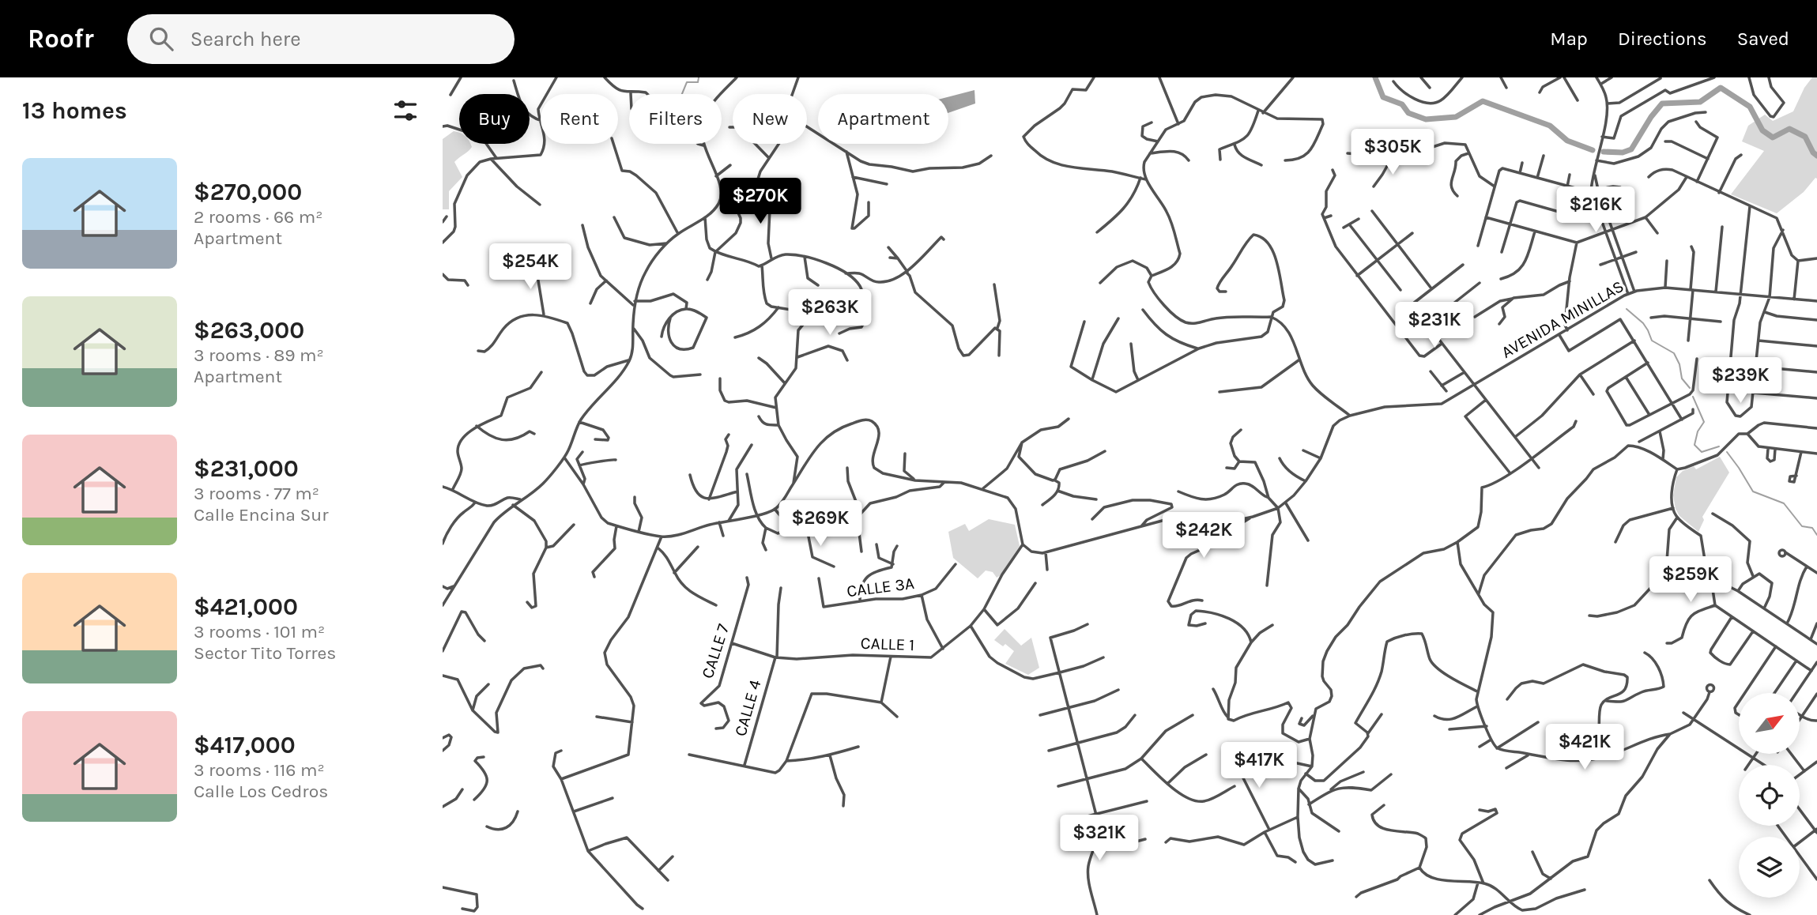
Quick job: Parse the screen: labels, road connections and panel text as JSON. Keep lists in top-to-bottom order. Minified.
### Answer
{"streets":{"street":["AVENIDA MINILLAS","CALLE 3A","CALLE 1","CALLE 7","CALLE 4"]},"crossings":[["CALLE 1","CALLE 7"],["CALLE 1","CALLE 4"]],"north":"top right","page":{"header":"Roofr","search":"Search here","nav":["Map","Directions","Saved"],"heading":"13 homes","chip":["Buy","Rent","Filters","New","Apartment"],"price":["$305K","$270K","$216K","$254K","$263K","$231K","$239K","$269K","$242K","$259K","$421K","$417K","$321K"],"list":[{"name":"$270,000","note":"2 rooms · 66 m² · Apartment"},{"name":"$263,000","note":"3 rooms · 89 m² · Apartment"},{"name":"$231,000","note":"3 rooms · 77 m² · Calle Encina Sur"},{"name":"$421,000","note":"3 rooms · 101 m² · Sector Tito Torres"},{"name":"$417,000","note":"3 rooms · 116 m² · Calle Los Cedros"}]}}
